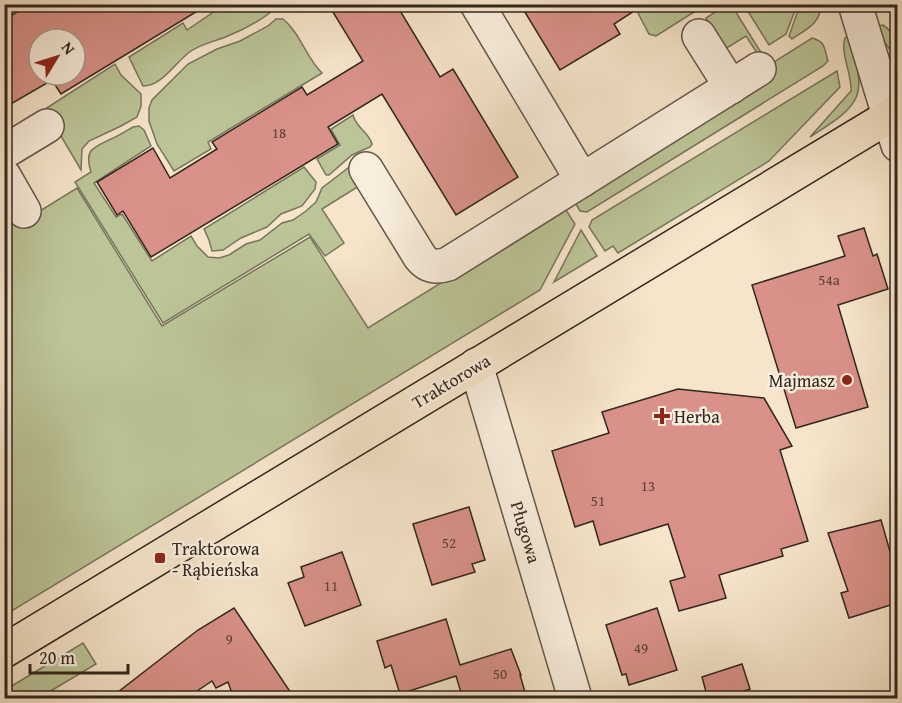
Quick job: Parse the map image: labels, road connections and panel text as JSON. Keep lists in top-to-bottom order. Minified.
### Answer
{"streets":{"main road":["Traktorowa"],"street":["Pługowa"]},"crossings":[["Traktorowa","Pługowa"]],"places":{"other":["Majmasz"],"health":["Herba"],"transit":["Traktorowa - Rąbieńska"]},"house_numbers":["18","54a","13","51","52","11","9","49","50"],"scale_bar":"20 m","north":"top right"}
